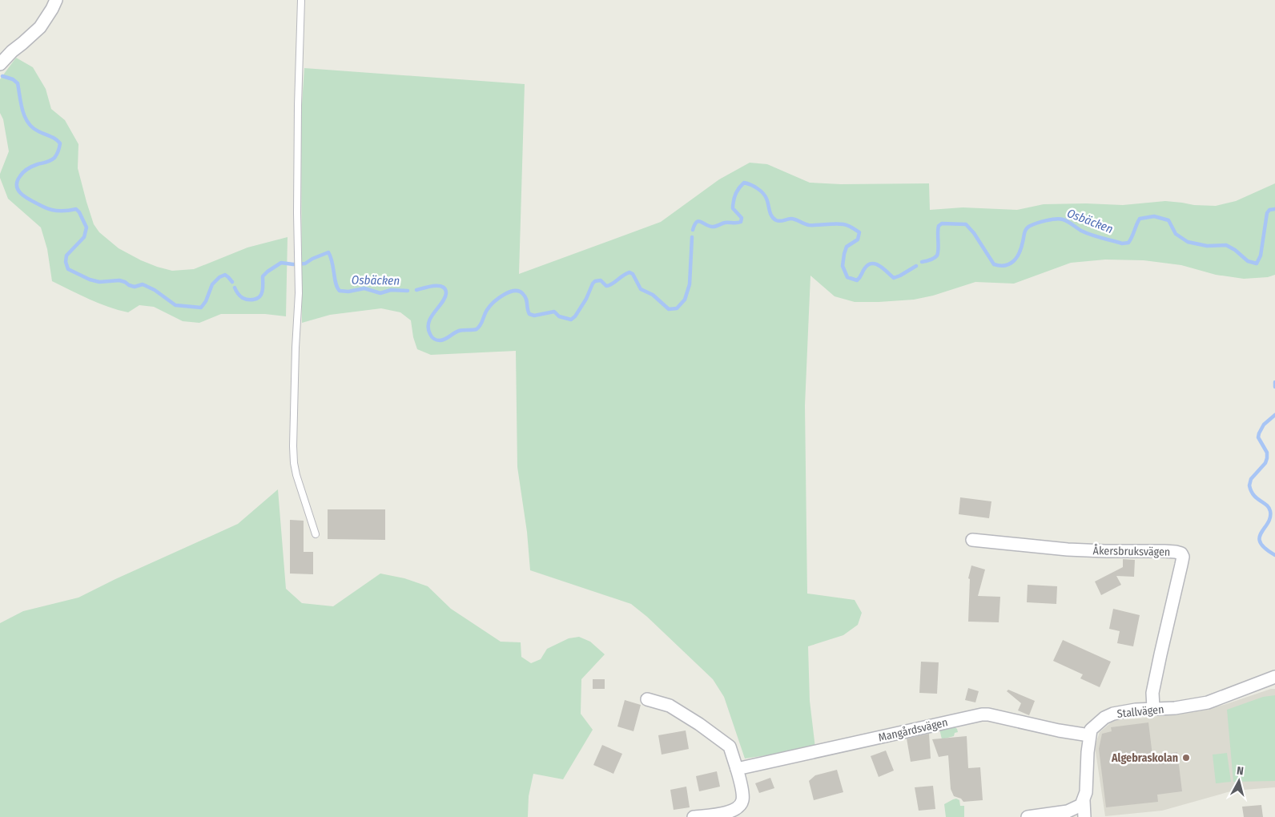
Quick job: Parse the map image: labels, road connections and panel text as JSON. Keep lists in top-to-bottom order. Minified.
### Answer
{"streets":{"street":["Åkersbruksvägen","Stallvägen","Mangårdsvägen"]},"crossings":[["Åkersbruksvägen","Stallvägen"],["Stallvägen","Mangårdsvägen"]],"water":["Osbäcken"],"places":["Algebraskolan"],"north":"top"}
